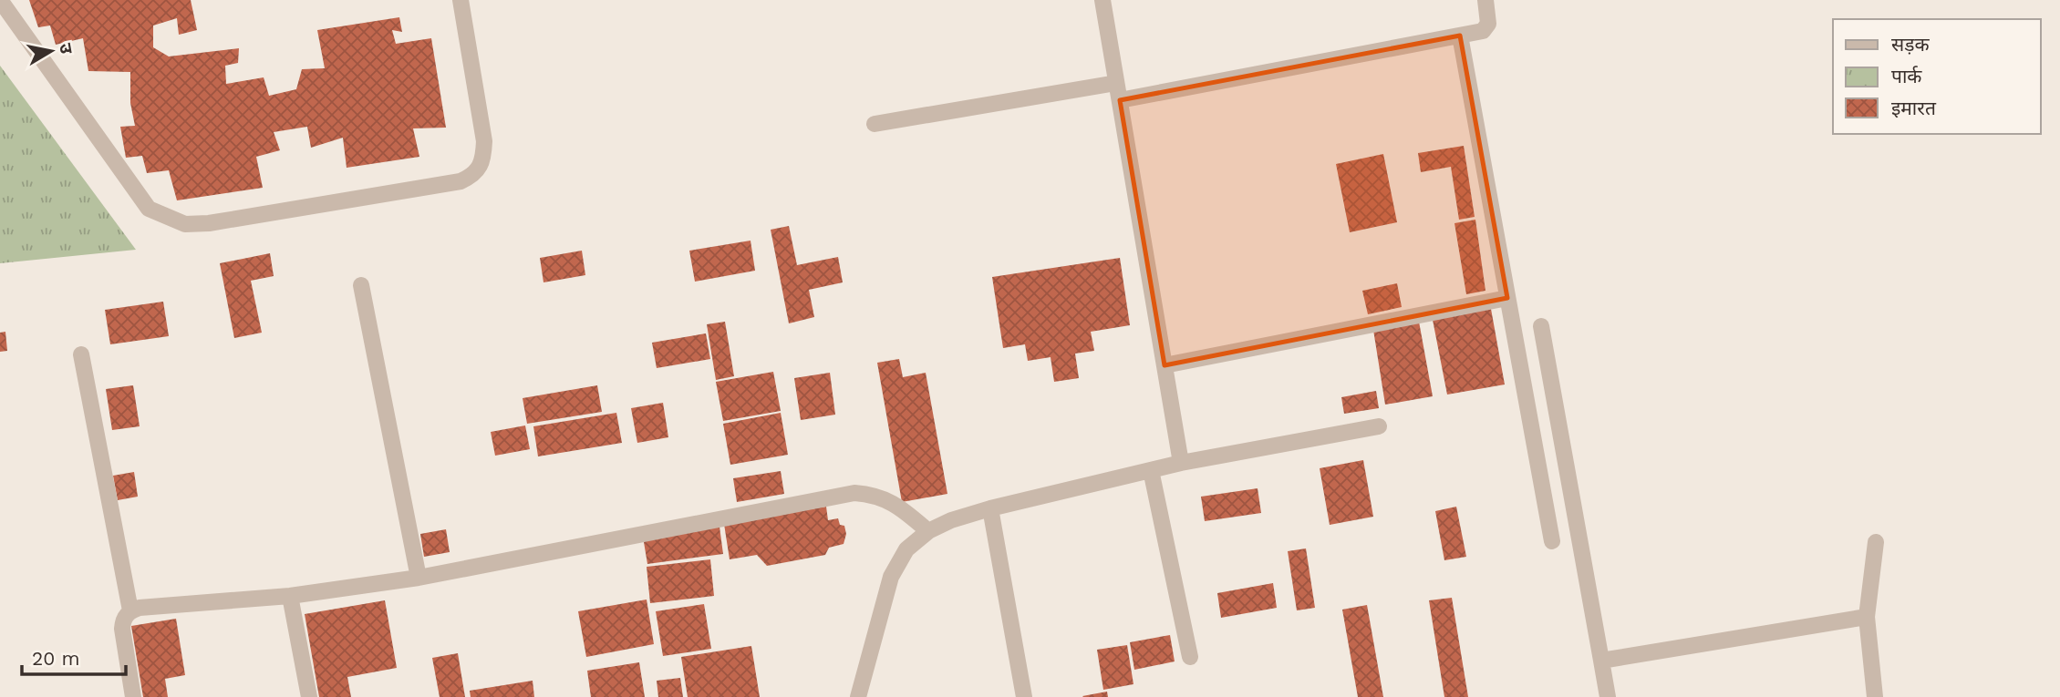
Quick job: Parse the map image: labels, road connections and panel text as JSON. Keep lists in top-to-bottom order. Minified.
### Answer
{"legend":["सड़क","पार्क","इमारत"],"scale_bar":"20 m","north":"right"}
